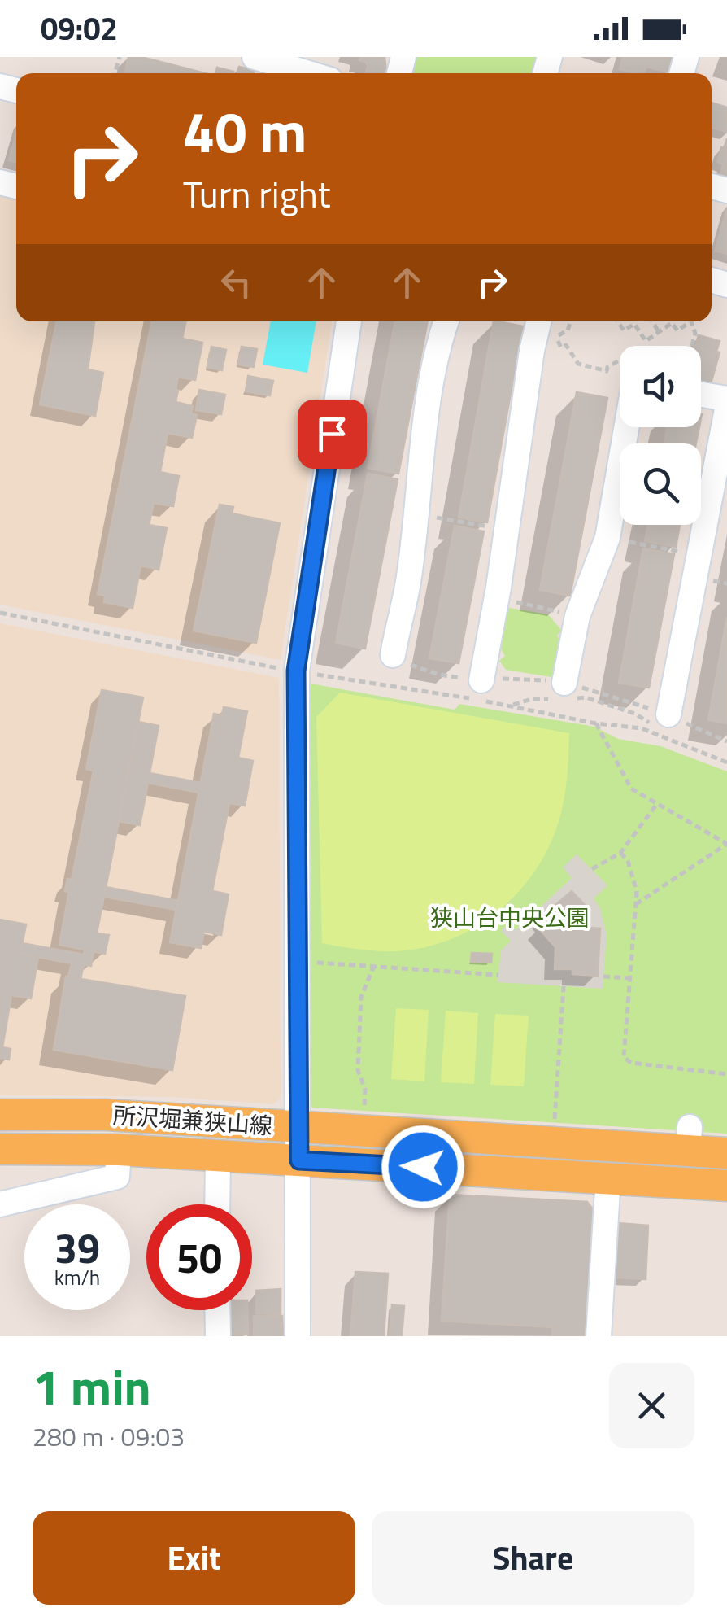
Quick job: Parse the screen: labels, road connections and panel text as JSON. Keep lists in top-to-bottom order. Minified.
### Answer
{"streets":{"main road":["所沢堀兼狭山線"]},"parks":["狭山台中央公園"],"page":{"status":"09:02","turn":["40 m","Turn right"],"speed":"39 km/h","limit":"50","heading":["1 min","280 m · 09:03"],"buttons":["Exit","Share"]}}
